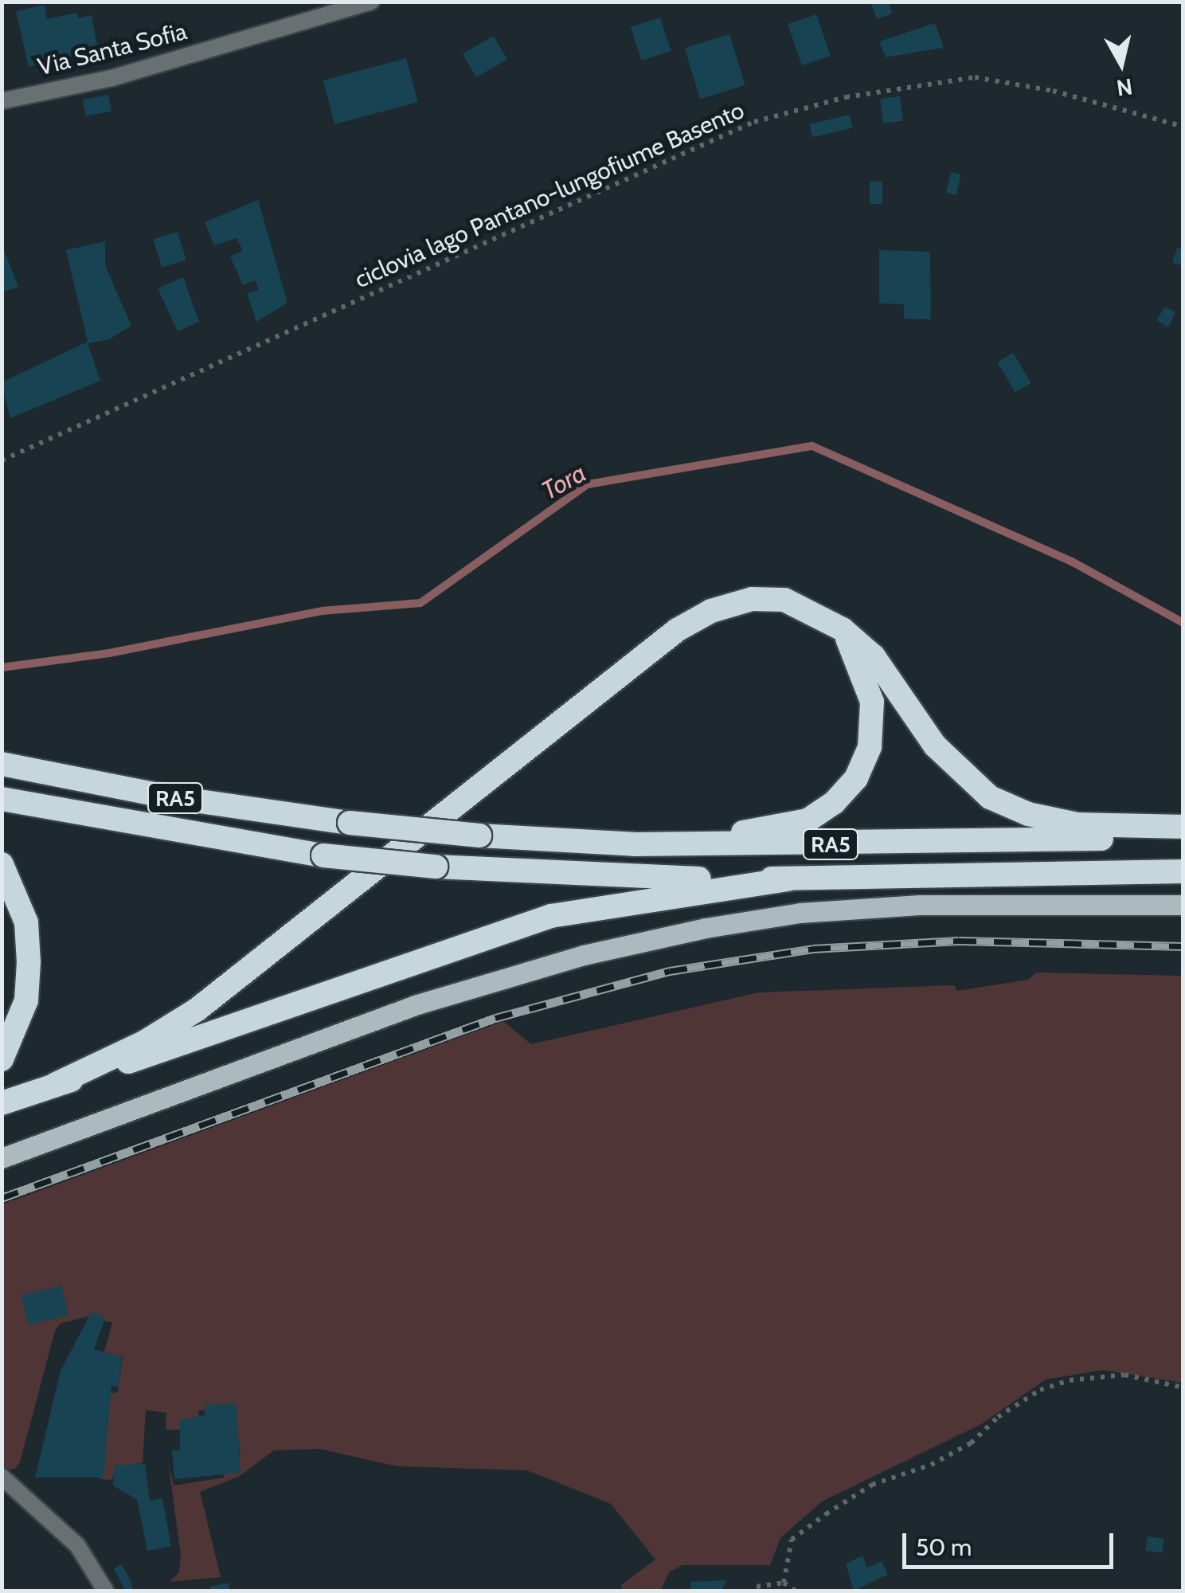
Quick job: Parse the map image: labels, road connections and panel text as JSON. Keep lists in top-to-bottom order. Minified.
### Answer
{"streets":{"highway":["RA5"],"street":["Via Santa Sofia"],"path":["ciclovia lago Pantano-lungofiume Basento"]},"water":["Tora"],"scale_bar":"50 m","north":"bottom"}
